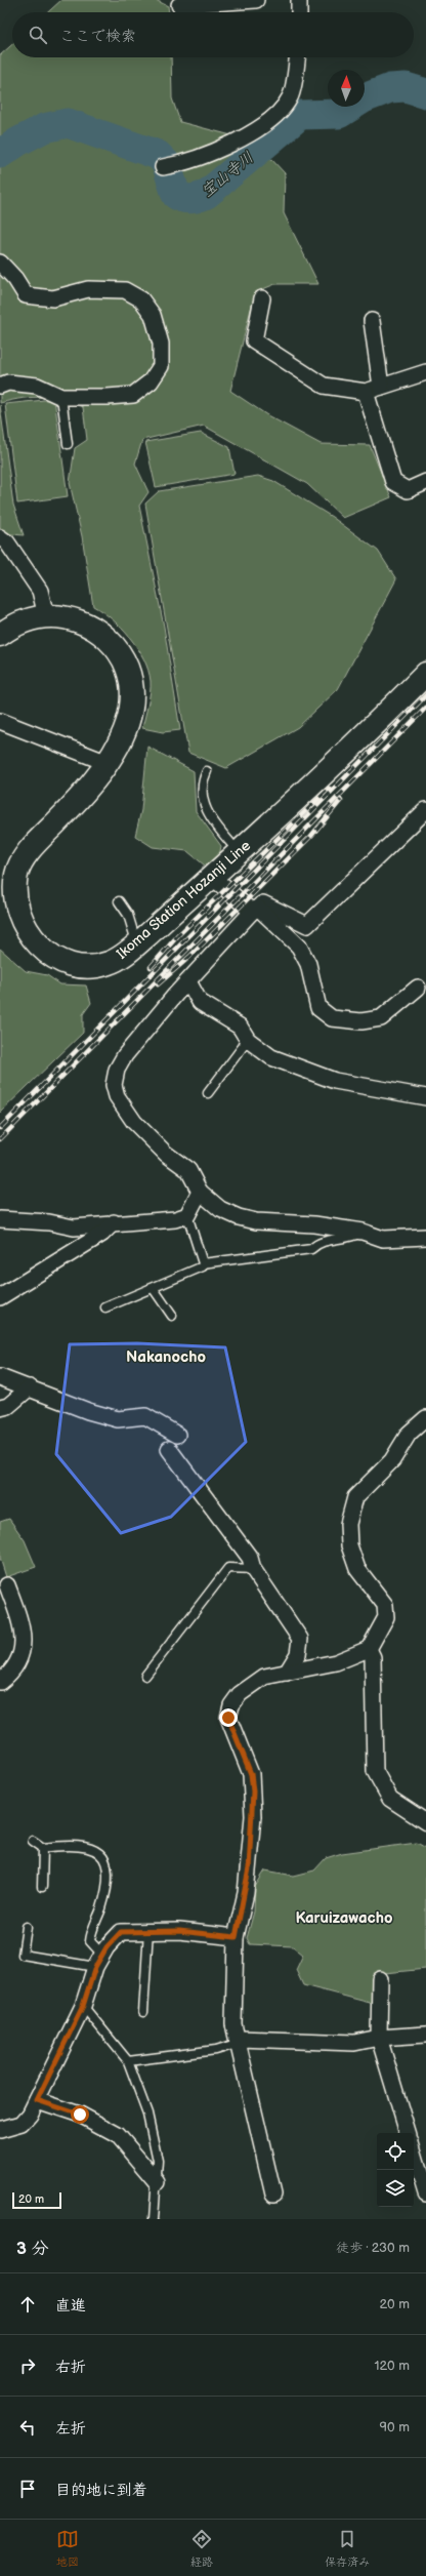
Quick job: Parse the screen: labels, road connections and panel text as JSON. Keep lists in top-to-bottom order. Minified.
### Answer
{"streets":{"main road":["Ikoma Station Hozanji Line"]},"districts":["Nakanocho","Karuizawacho"],"water":["宝山寺川"],"scale_bar":"20 m","north":"top","page":{"search":"ここで検索","scale":"20 m","heading":["3 分","徒歩 · 230 m"],"list":[["直進","20 m"],["右折","120 m"],["左折","90 m"],"目的地に到着"],"nav":["地図","経路","保存済み"]}}
